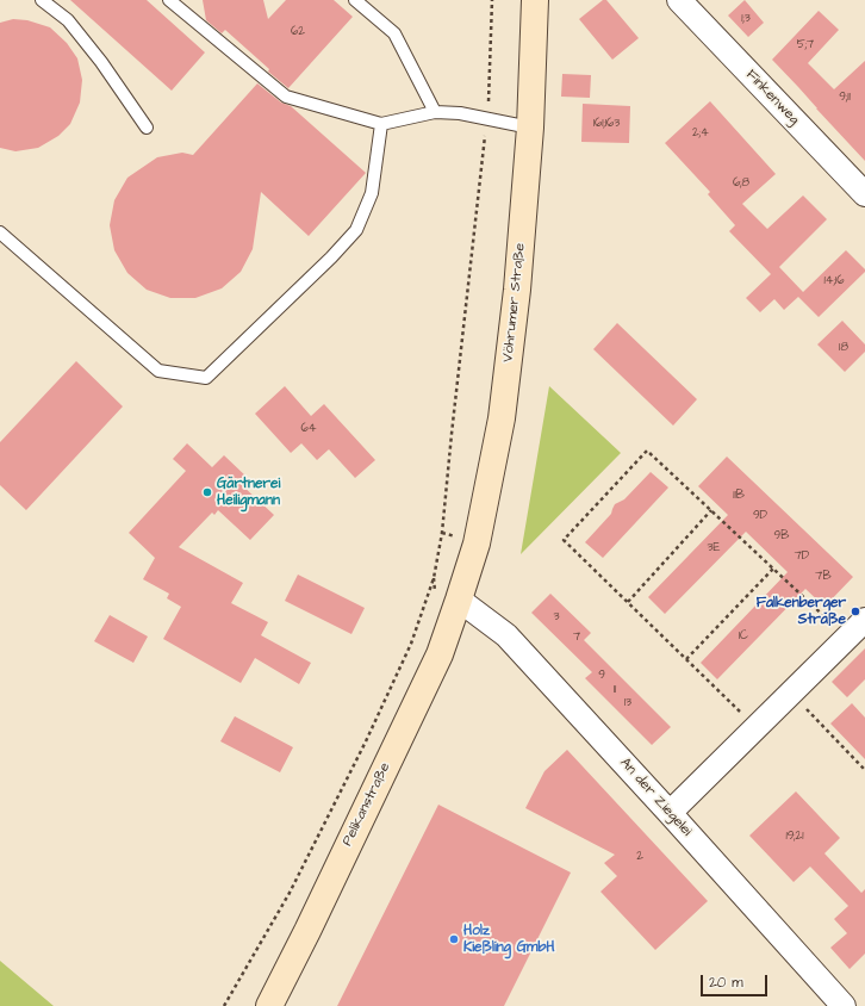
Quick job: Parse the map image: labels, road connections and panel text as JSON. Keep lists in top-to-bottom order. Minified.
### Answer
{"streets":{"main road":["Vöhrumer Straße","Pelikanstraße"],"street":["Finkenweg","An der Ziegelei"]},"crossings":[["Vöhrumer Straße","An der Ziegelei"],["Vöhrumer Straße","Pelikanstraße"],["An der Ziegelei","Pelikanstraße"]],"places":["Gärtnerei Heiligmann","Falkenberger Straße","Holz Kießling GmbH"],"house_numbers":["1;3","62","5;7","9;11","161;163","2;4","6;8","14;16","18","64","11B","9D","9B","3E","7D","7B","3","1C","7","9","11","13","19;21","2"],"scale_bar":"20 m"}
